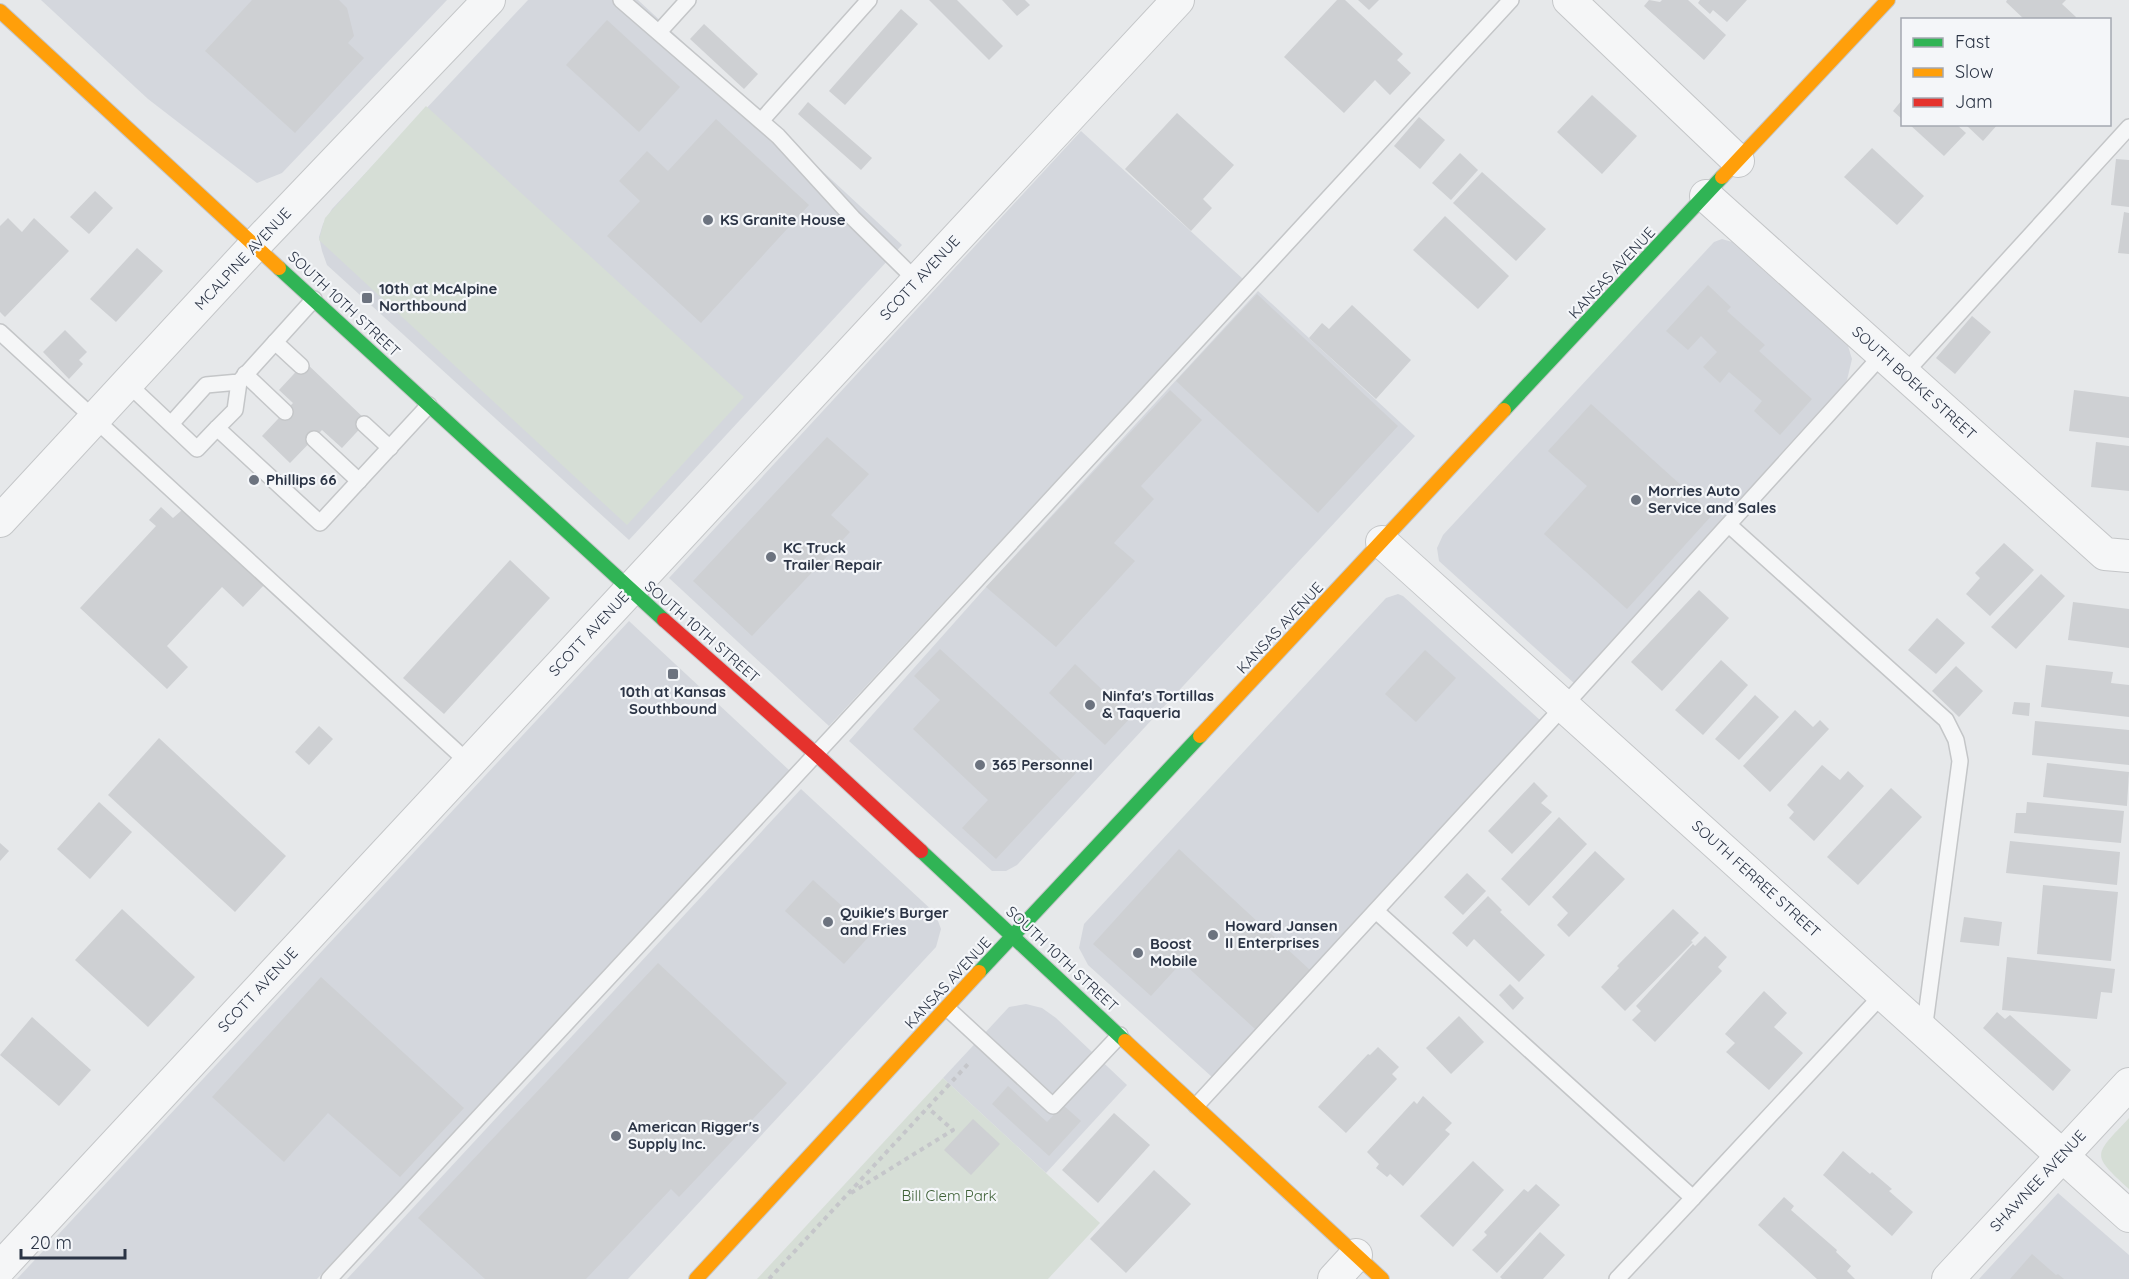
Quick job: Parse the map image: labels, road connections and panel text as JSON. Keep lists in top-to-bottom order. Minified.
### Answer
{"streets":{"street":["MCALPINE AVENUE","KANSAS AVENUE","SCOTT AVENUE","SOUTH 10TH STREET","SOUTH BOEKE STREET","SOUTH FERREE STREET","SHAWNEE AVENUE"]},"crossings":[["MCALPINE AVENUE","SOUTH 10TH STREET"],["KANSAS AVENUE","SOUTH 10TH STREET"],["KANSAS AVENUE","SOUTH BOEKE STREET"],["KANSAS AVENUE","SOUTH FERREE STREET"],["SCOTT AVENUE","SOUTH 10TH STREET"],["SOUTH FERREE STREET","SHAWNEE AVENUE"]],"parks":["Bill Clem Park"],"places":{"other":["KS Granite House","Phillips 66","Morries Auto Service and Sales","KC Truck Trailer Repair","Ninfa's Tortillas & Taqueria","365 Personnel","Quikie's Burger and Fries","Howard Jansen II Enterprises","Boost Mobile","American Rigger's Supply Inc."],"transit":["10th at McAlpine Northbound","10th at Kansas Southbound"]},"legend":["Fast","Slow","Jam"],"scale_bar":"20 m"}
